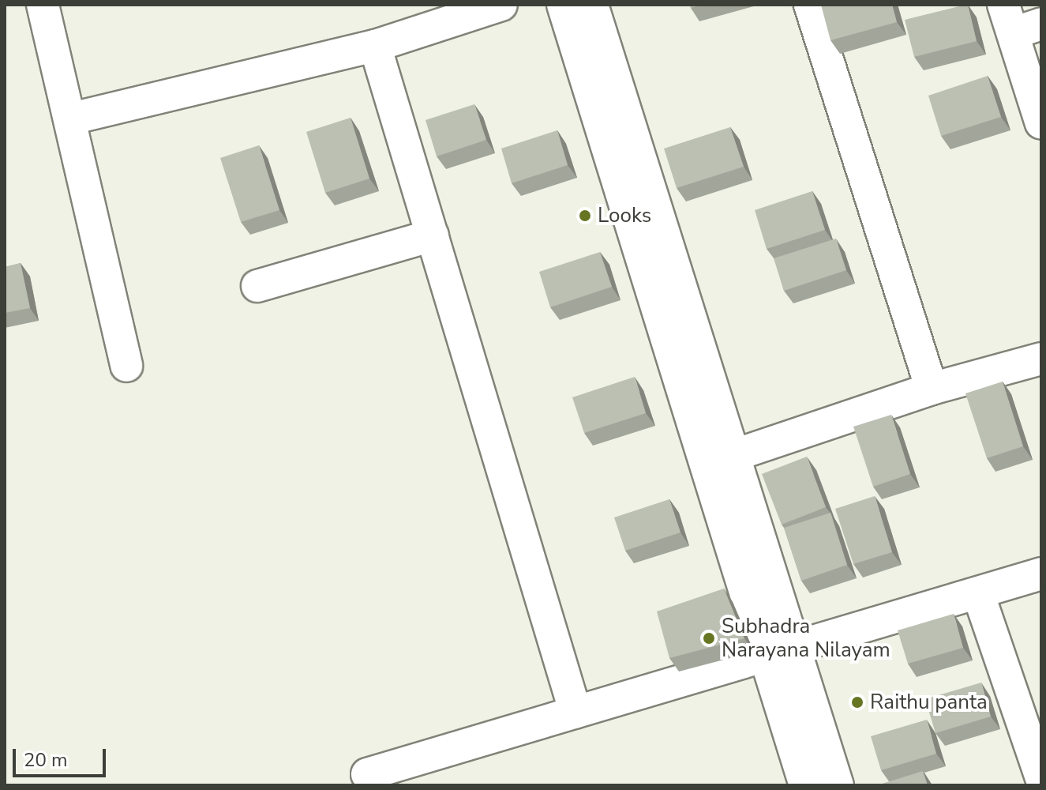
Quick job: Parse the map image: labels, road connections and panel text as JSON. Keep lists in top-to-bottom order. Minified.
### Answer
{"places":["Looks","Subhadra Narayana Nilayam","Raithu panta"],"scale_bar":"20 m"}
